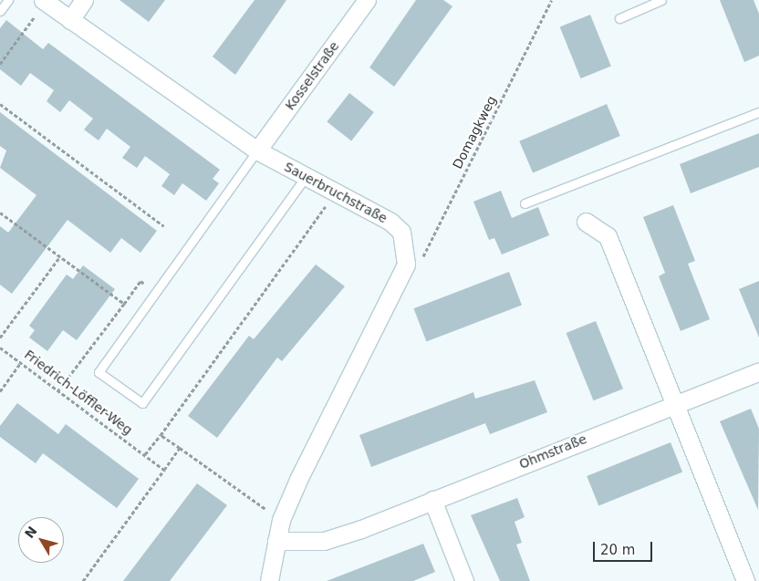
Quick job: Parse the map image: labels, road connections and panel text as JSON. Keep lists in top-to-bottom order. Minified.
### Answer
{"streets":{"street":["Kosselstraße","Sauerbruchstraße","Ohmstraße"],"path":["Domagkweg","Friedrich-Löffler-Weg"]},"crossings":[["Kosselstraße","Sauerbruchstraße"],["Domagkweg","Sauerbruchstraße"]],"scale_bar":"20 m","north":"top left"}
